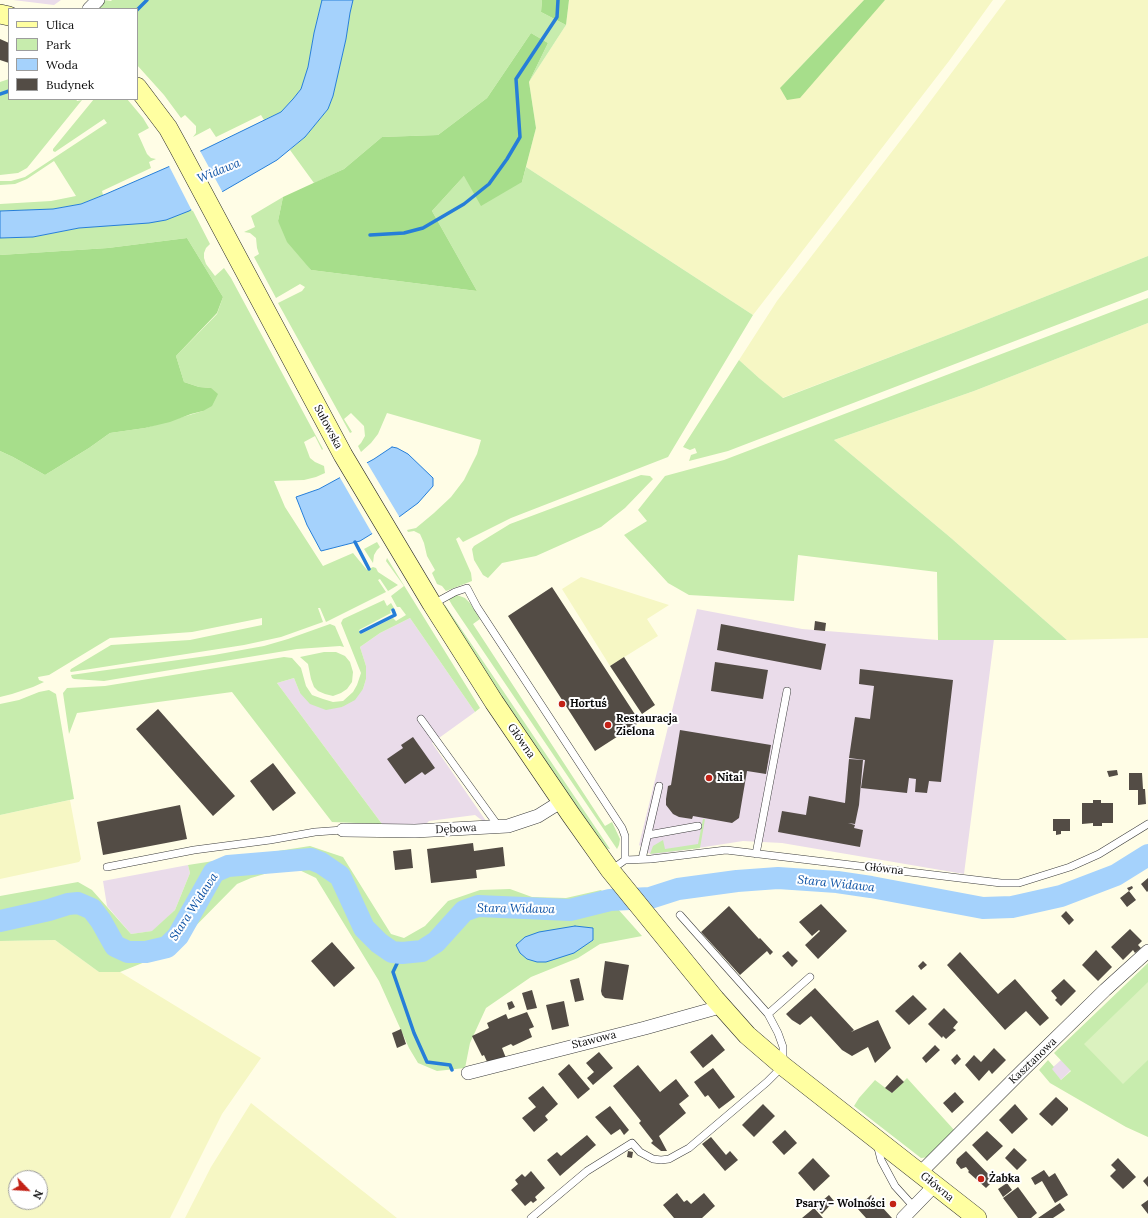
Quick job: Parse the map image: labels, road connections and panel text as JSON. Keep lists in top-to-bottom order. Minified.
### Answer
{"streets":{"main road":["Sułowska","Główna"],"street":["Dębowa","Stawowa","Kasztanowa"]},"crossings":[["Sułowska","Główna"],["Główna","Dębowa"],["Główna","Stawowa"],["Główna","Kasztanowa"]],"water":["Widawa","Stara Widawa"],"places":["Hortuś","Restauracja Zielona","Nitai","Żabka","Psary – Wolności"],"legend":["Ulica","Park","Woda","Budynek"],"north":"bottom right"}
